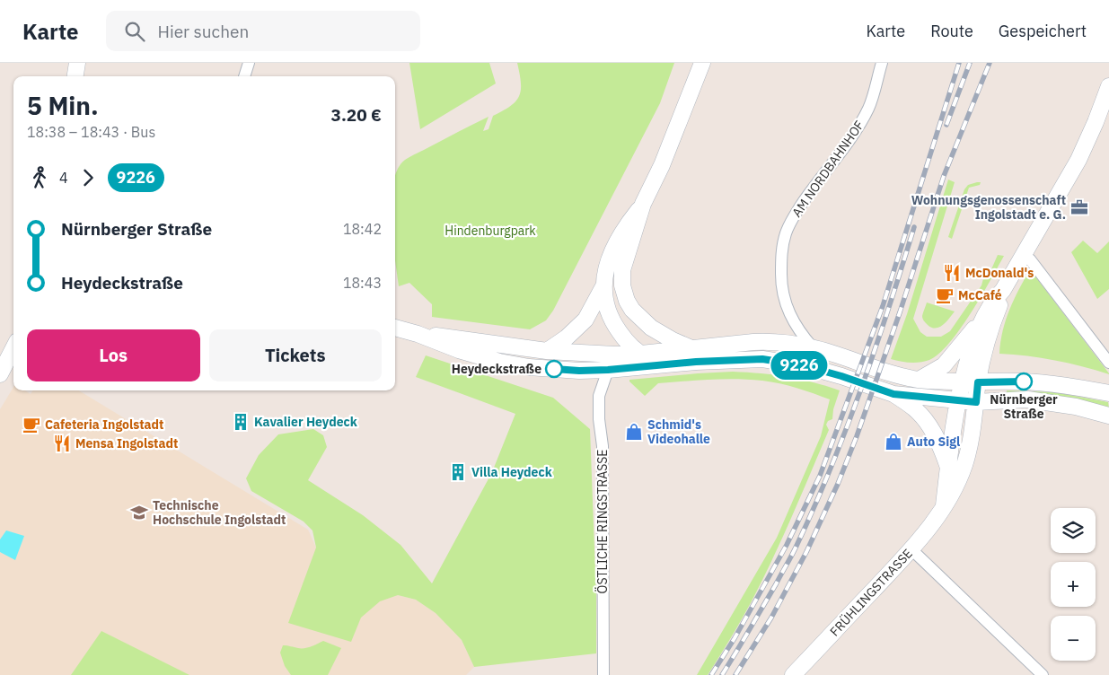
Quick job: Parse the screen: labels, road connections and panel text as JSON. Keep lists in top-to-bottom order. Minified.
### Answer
{"streets":{"street":["AM NORDBAHNHOF","ÖSTLICHE RINGSTRASSE","FRÜHLINGSTRASSE"]},"parks":["Hindenburgpark"],"places":{"office":["Wohnungsgenossenschaft Ingolstadt e. G."],"restaurant":["McDonald's","Mensa Ingolstadt"],"cafe":["McCafé","Cafeteria Ingolstadt"],"other":["Heydeckstraße","Nürnberger Straße"],"building":["Kavalier Heydeck","Villa Heydeck"],"shop":["Schmid's Videohalle","Auto Sigl"],"school or university":["Technische Hochschule Ingolstadt"]},"lines":["bus line 9226"],"page":{"header":"Karte","search":"Hier suchen","nav":["Karte","Route","Gespeichert"],"on_map":"9226","heading":["5 Min.","18:38 – 18:43 · Bus","3.20 €"],"legs":["4","9226"],"list":[{"name":"Nürnberger Straße","value":"18:42"},{"name":"Heydeckstraße","value":"18:43"}],"buttons":["Los","Tickets"],"map_buttons":["+","−"]}}
